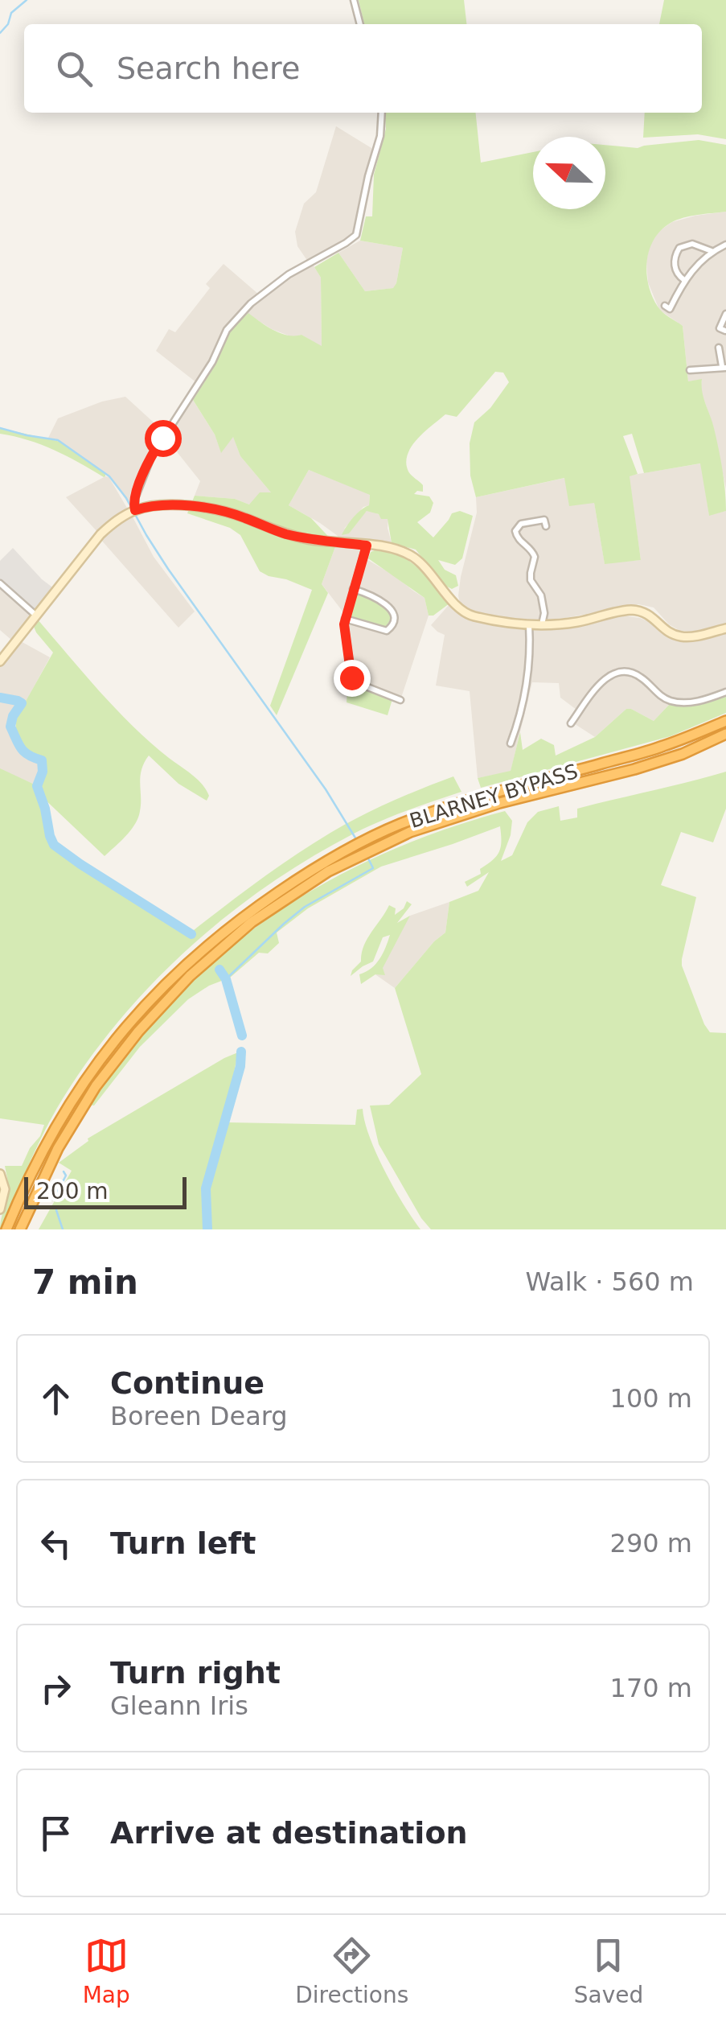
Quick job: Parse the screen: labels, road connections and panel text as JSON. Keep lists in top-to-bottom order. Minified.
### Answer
{"streets":{"highway":["BLARNEY BYPASS"]},"scale_bar":"200 m","north":"left","page":{"search":"Search here","scale":"200 m","heading":["7 min","Walk · 560 m"],"list":[["Continue","Boreen Dearg","100 m"],["Turn left","290 m"],["Turn right","Gleann Iris","170 m"],"Arrive at destination"],"nav":["Map","Directions","Saved"]}}
